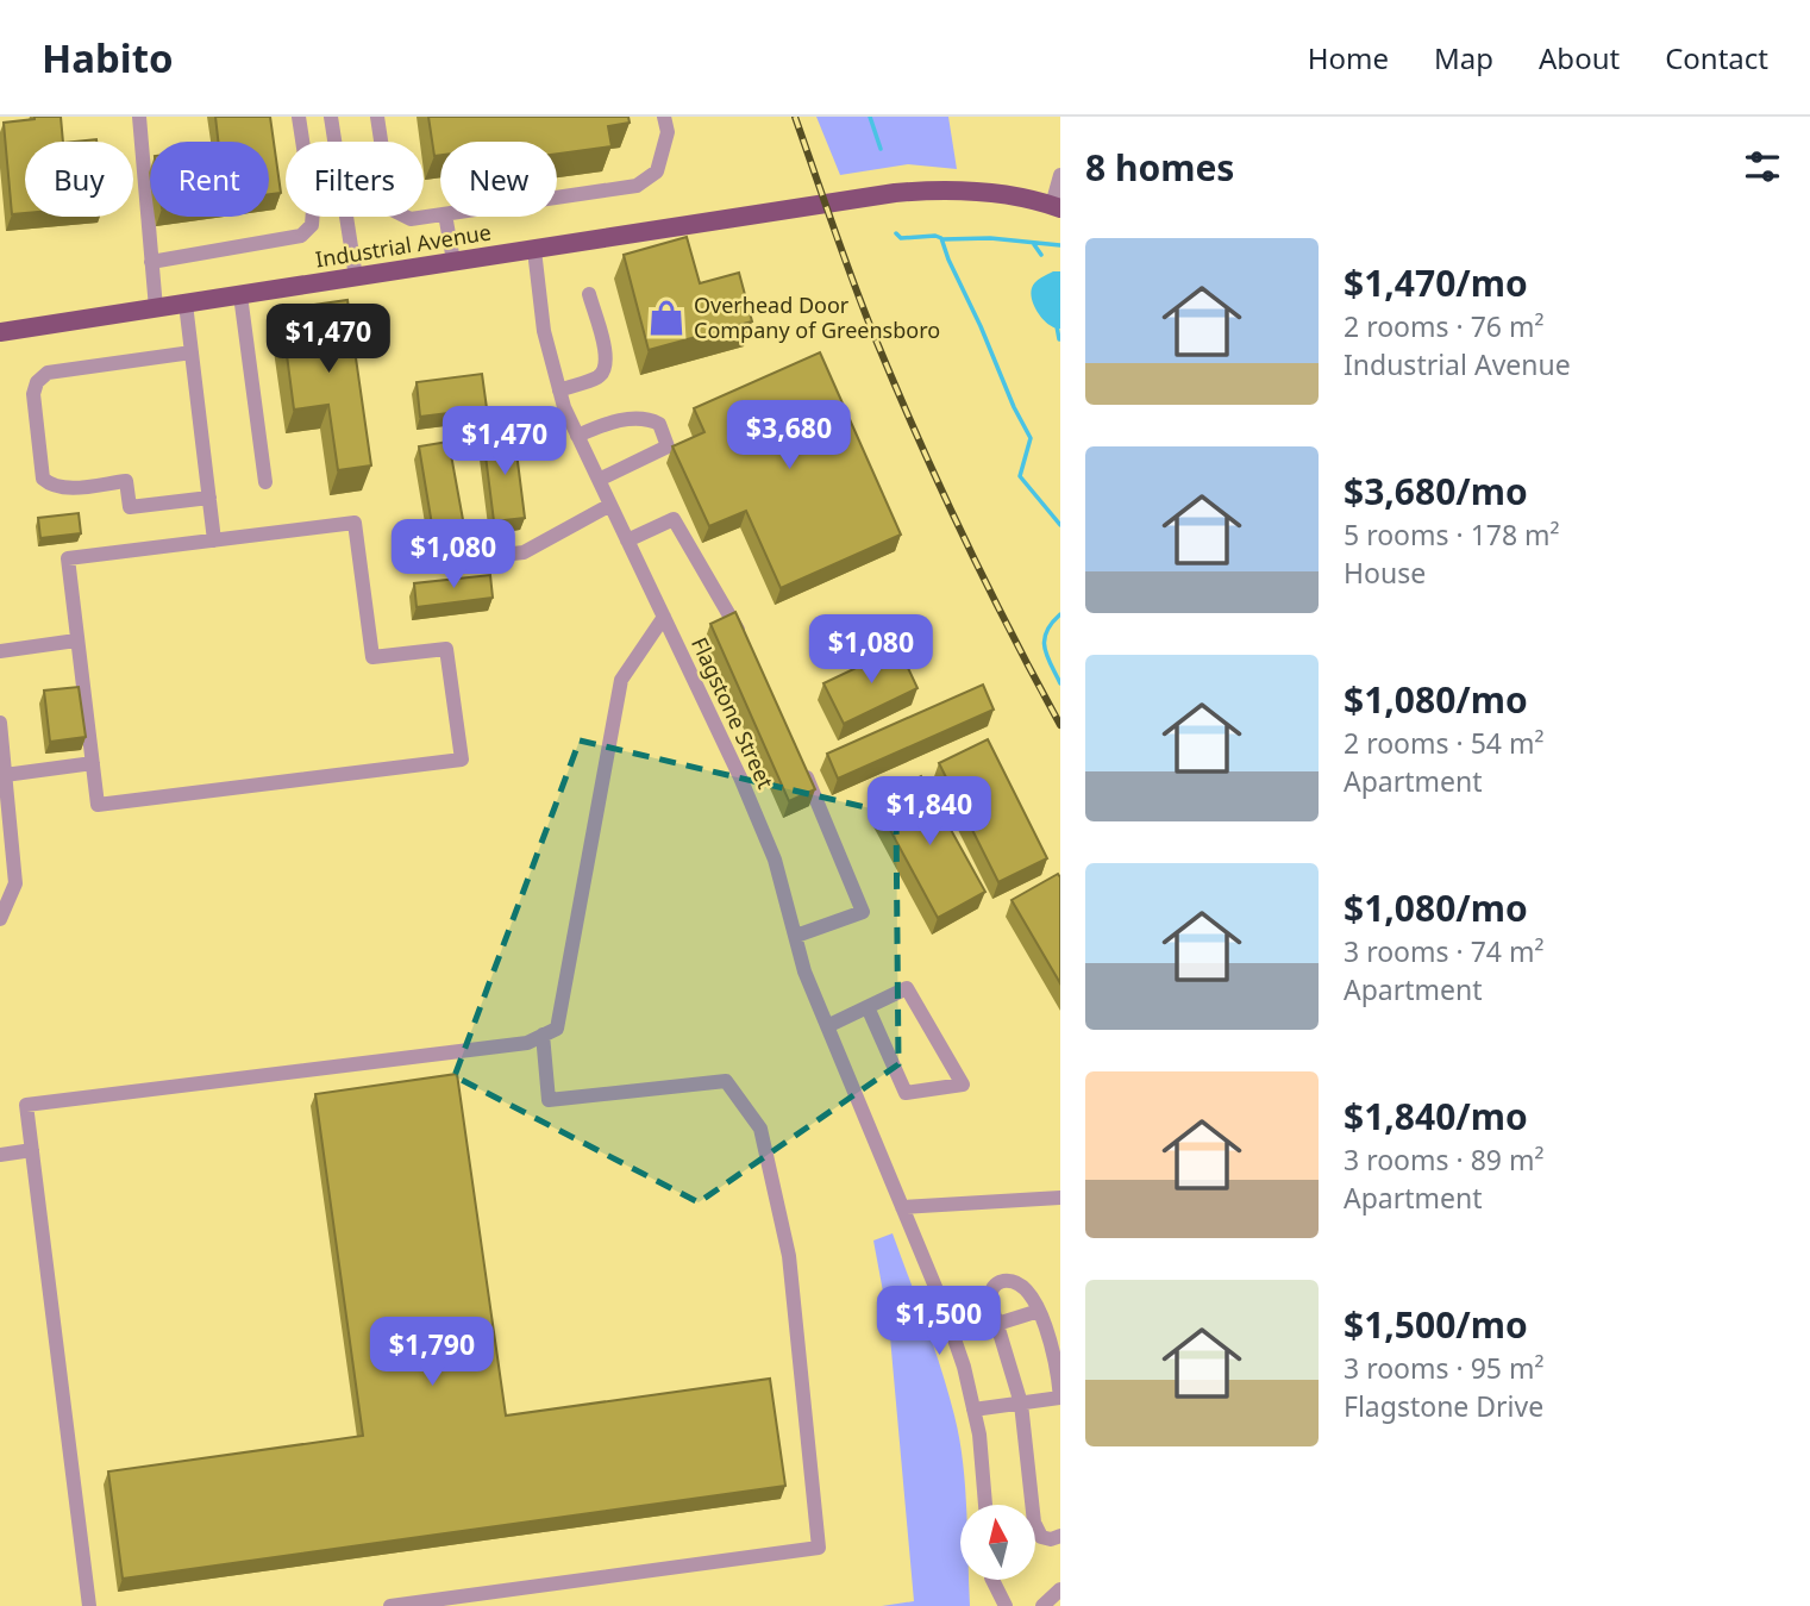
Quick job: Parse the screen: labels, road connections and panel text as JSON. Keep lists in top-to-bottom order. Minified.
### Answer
{"streets":{"main road":["Industrial Avenue"],"street":["Flagstone Street"]},"crossings":[["Industrial Avenue","Flagstone Street"]],"places":{"shop":["Overhead Door Company of Greensboro"]},"north":"top","page":{"header":"Habito","nav":["Home","Map","About","Contact"],"heading":"8 homes","chip":["Buy","Rent","Filters","New"],"list":[{"name":"$1,470/mo","note":"2 rooms · 76 m² · Industrial Avenue"},{"name":"$3,680/mo","note":"5 rooms · 178 m² · House"},{"name":"$1,080/mo","note":"2 rooms · 54 m² · Apartment"},{"name":"$1,080/mo","note":"3 rooms · 74 m² · Apartment"},{"name":"$1,840/mo","note":"3 rooms · 89 m² · Apartment"},{"name":"$1,500/mo","note":"3 rooms · 95 m² · Flagstone Drive"}],"price":["$1,470","$3,680","$1,470","$1,080","$1,080","$1,840","$1,500","$1,790"]}}
